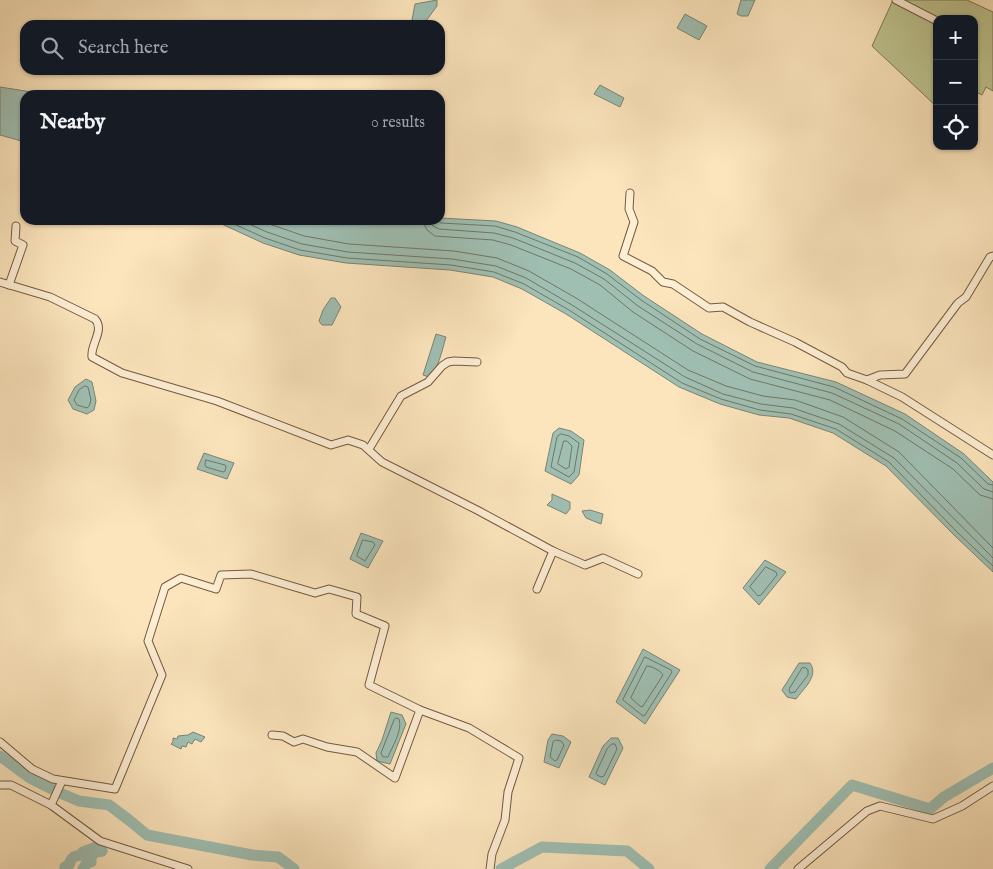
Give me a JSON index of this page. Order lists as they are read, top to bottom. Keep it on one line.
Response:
{"page":{"map_buttons":["+","−"],"search":"Search here","heading":["Nearby","0 results"]}}
